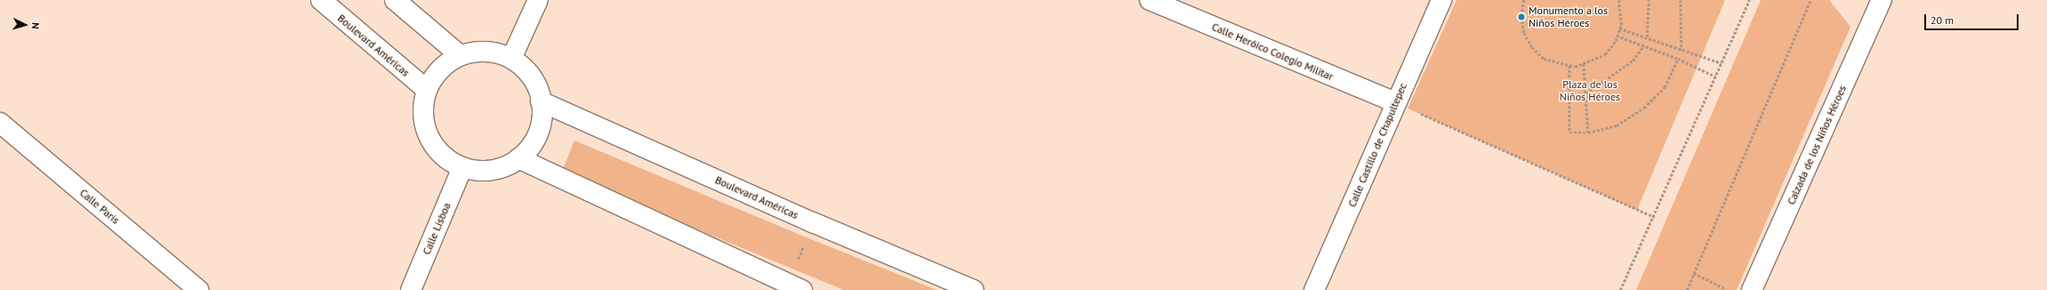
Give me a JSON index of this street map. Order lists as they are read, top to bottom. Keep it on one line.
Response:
{"streets":{"street":["Boulevard Américas","Calle Heróico Colegio Militar","Calle Castillo de Chapultepec","Calzada de los Niños Héroes","Calle París","Calle Lisboa"]},"crossings":[["Boulevard Américas","Calle Lisboa"],["Calle Heróico Colegio Militar","Calle Castillo de Chapultepec"]],"parks":["Plaza de los Niños Héroes"],"places":["Monumento a los Niños Héroes"],"scale_bar":"20 m","north":"right"}
